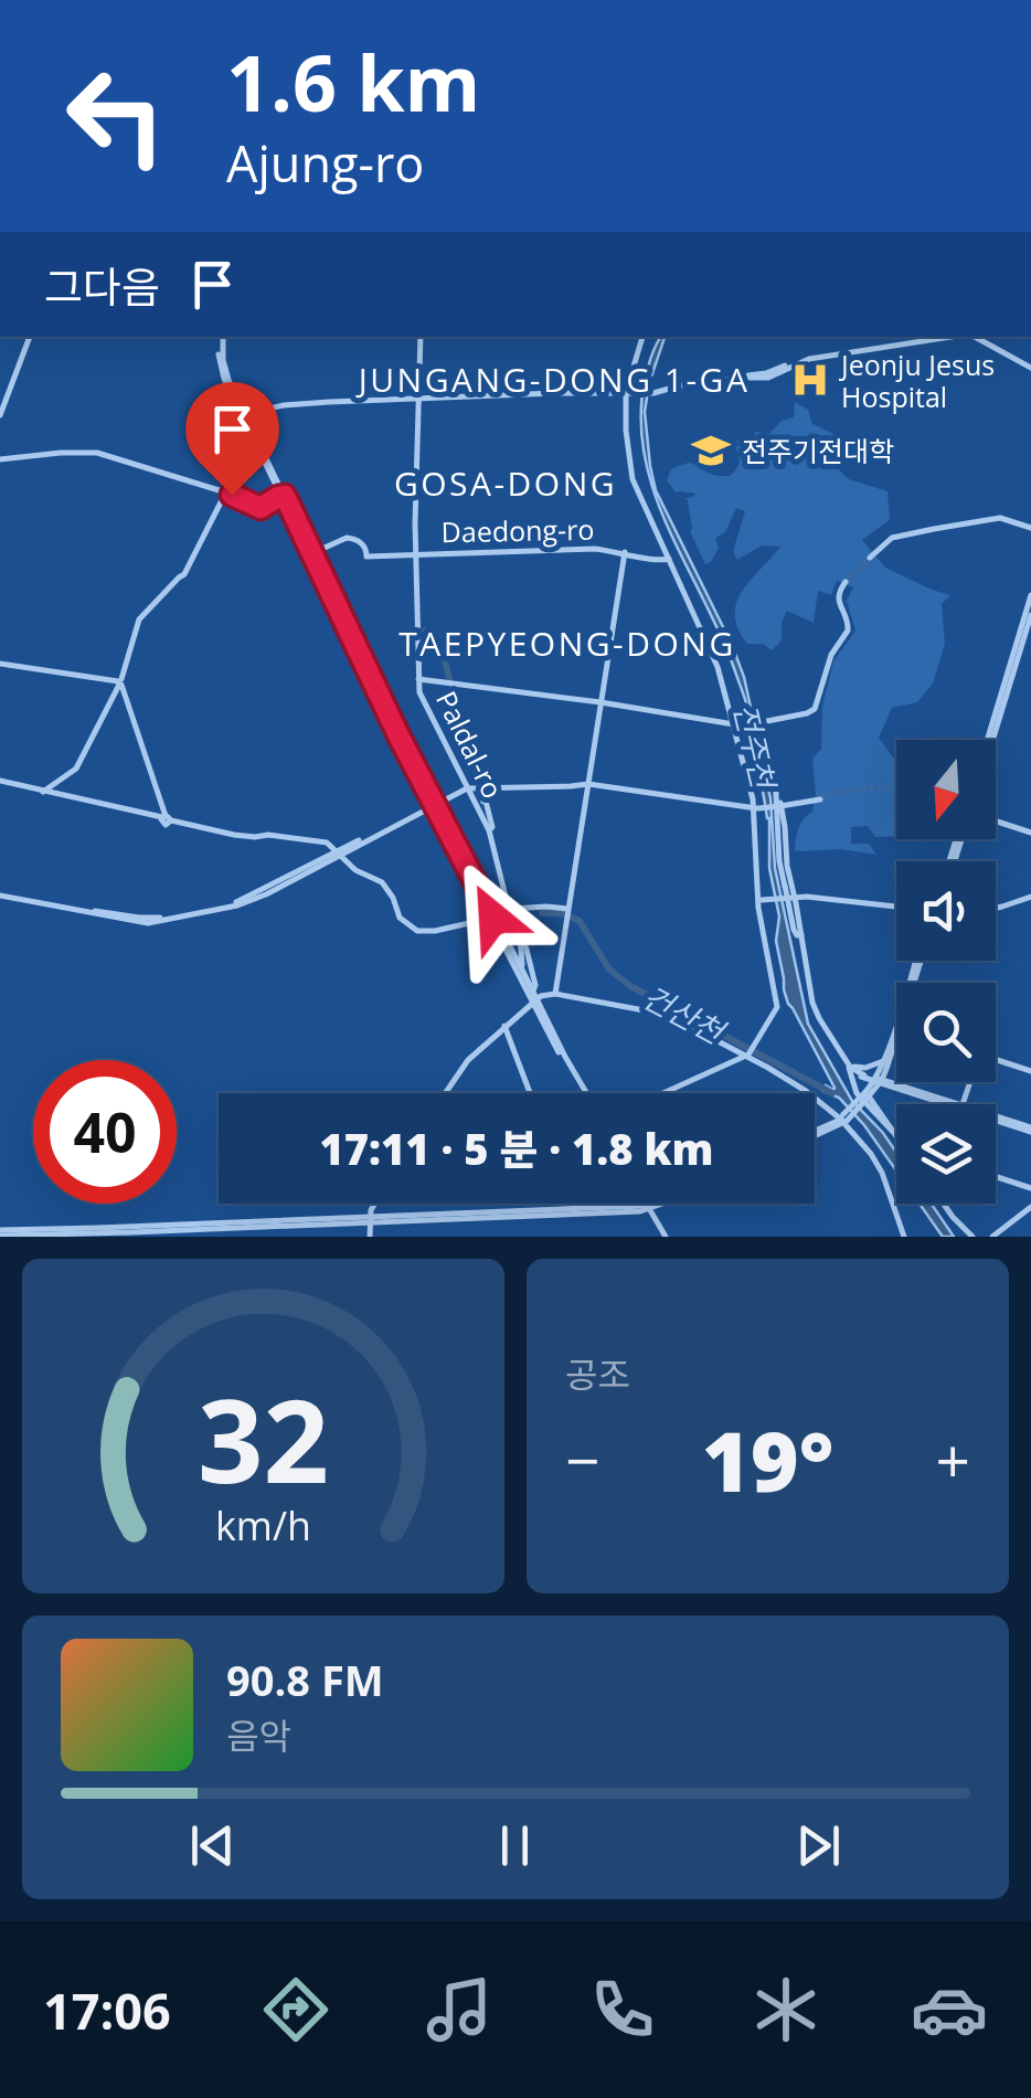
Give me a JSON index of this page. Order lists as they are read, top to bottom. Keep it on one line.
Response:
{"streets":{"street":["Daedong-ro","Paldal-ro"]},"crossings":[["Daedong-ro","Paldal-ro"]],"districts":["JUNGANG-DONG 1-GA","GOSA-DONG","TAEPYEONG-DONG"],"water":["전주천","건산천"],"places":{"hospital":["Jeonju Jesus Hospital"],"school or university":["전주기전대학"]},"north":"bottom","page":{"turn":["1.6 km","Ajung-ro"],"then":"그다음","limit":"40","trip":"17:11 · 5 분 · 1.8 km","tile":"공조","heat":["−","19°","+"],"song":["90.8 FM","음악"],"tabs":"17:06","gauge":["32","km/h"]}}
